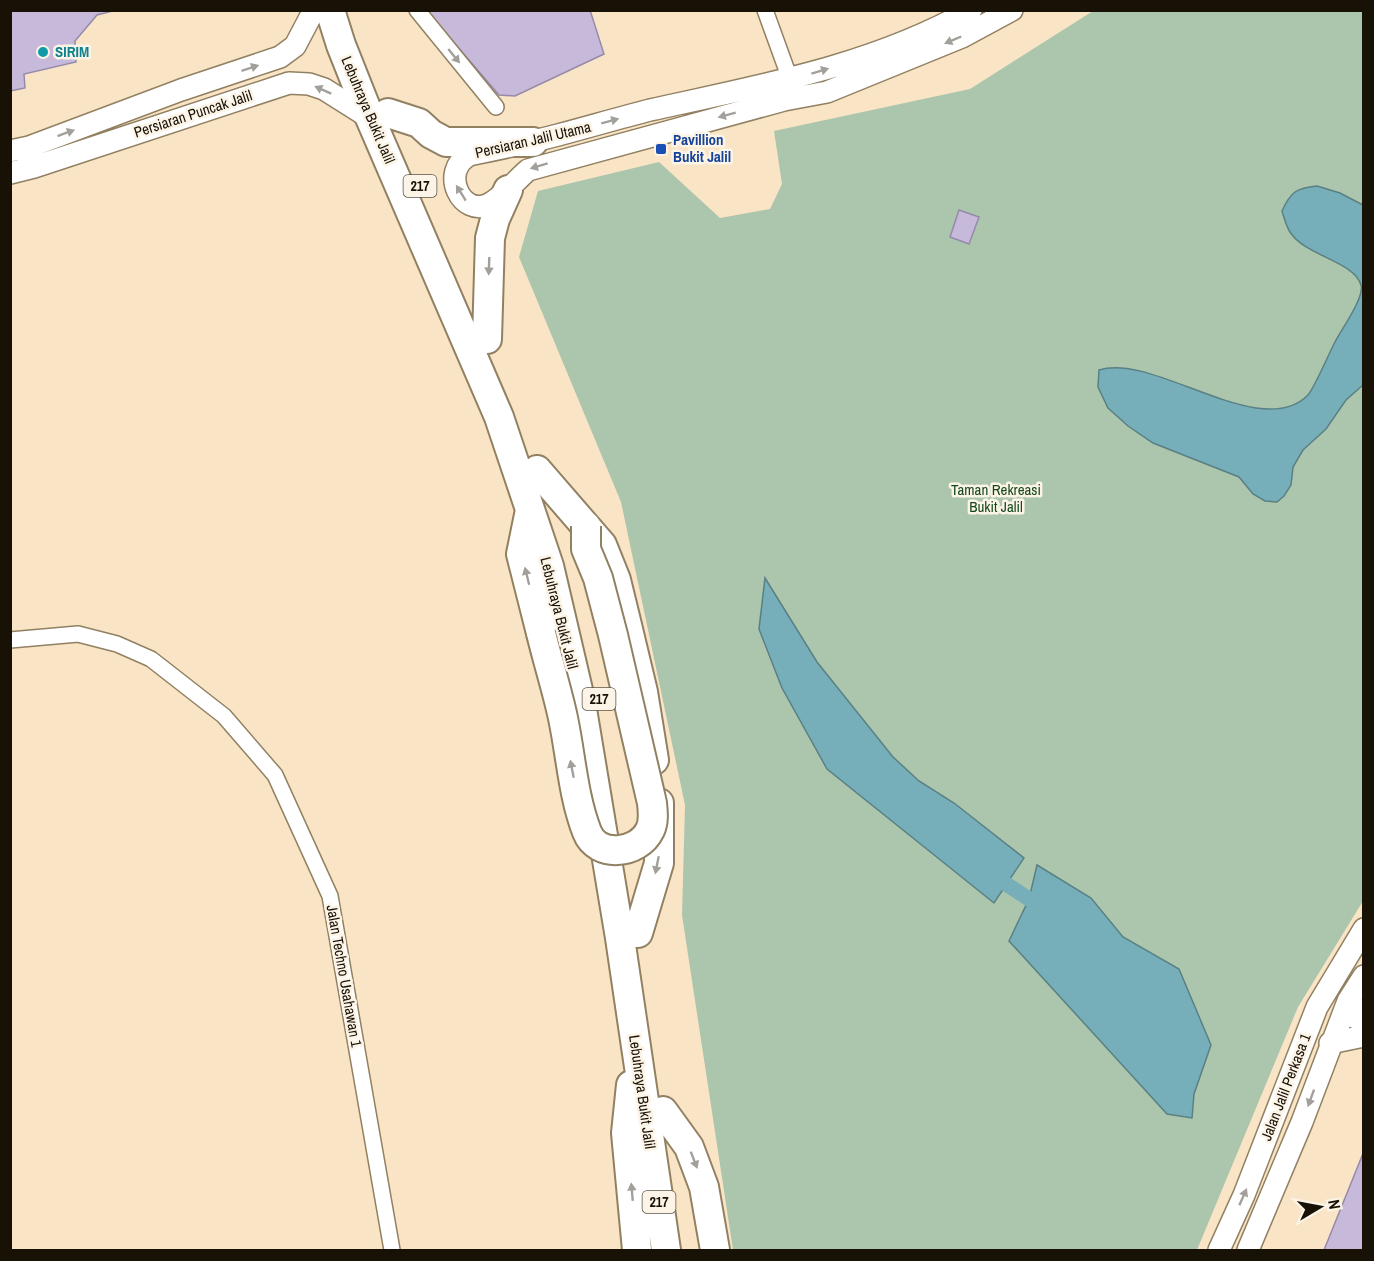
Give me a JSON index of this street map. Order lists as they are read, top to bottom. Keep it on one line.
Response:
{"streets":{"highway":["Lebuhraya Bukit Jalil","217"],"main road":["Persiaran Puncak Jalil","Persiaran Jalil Utama","Jalan Jalil Perkasa 1"],"street":["Jalan Techno Usahawan 1"]},"crossings":[["Lebuhraya Bukit Jalil","Persiaran Puncak Jalil"]],"parks":["Taman Rekreasi Bukit Jalil"],"places":{"other":["SIRIM"],"transit":["Pavillion Bukit Jalil"]},"north":"right"}
